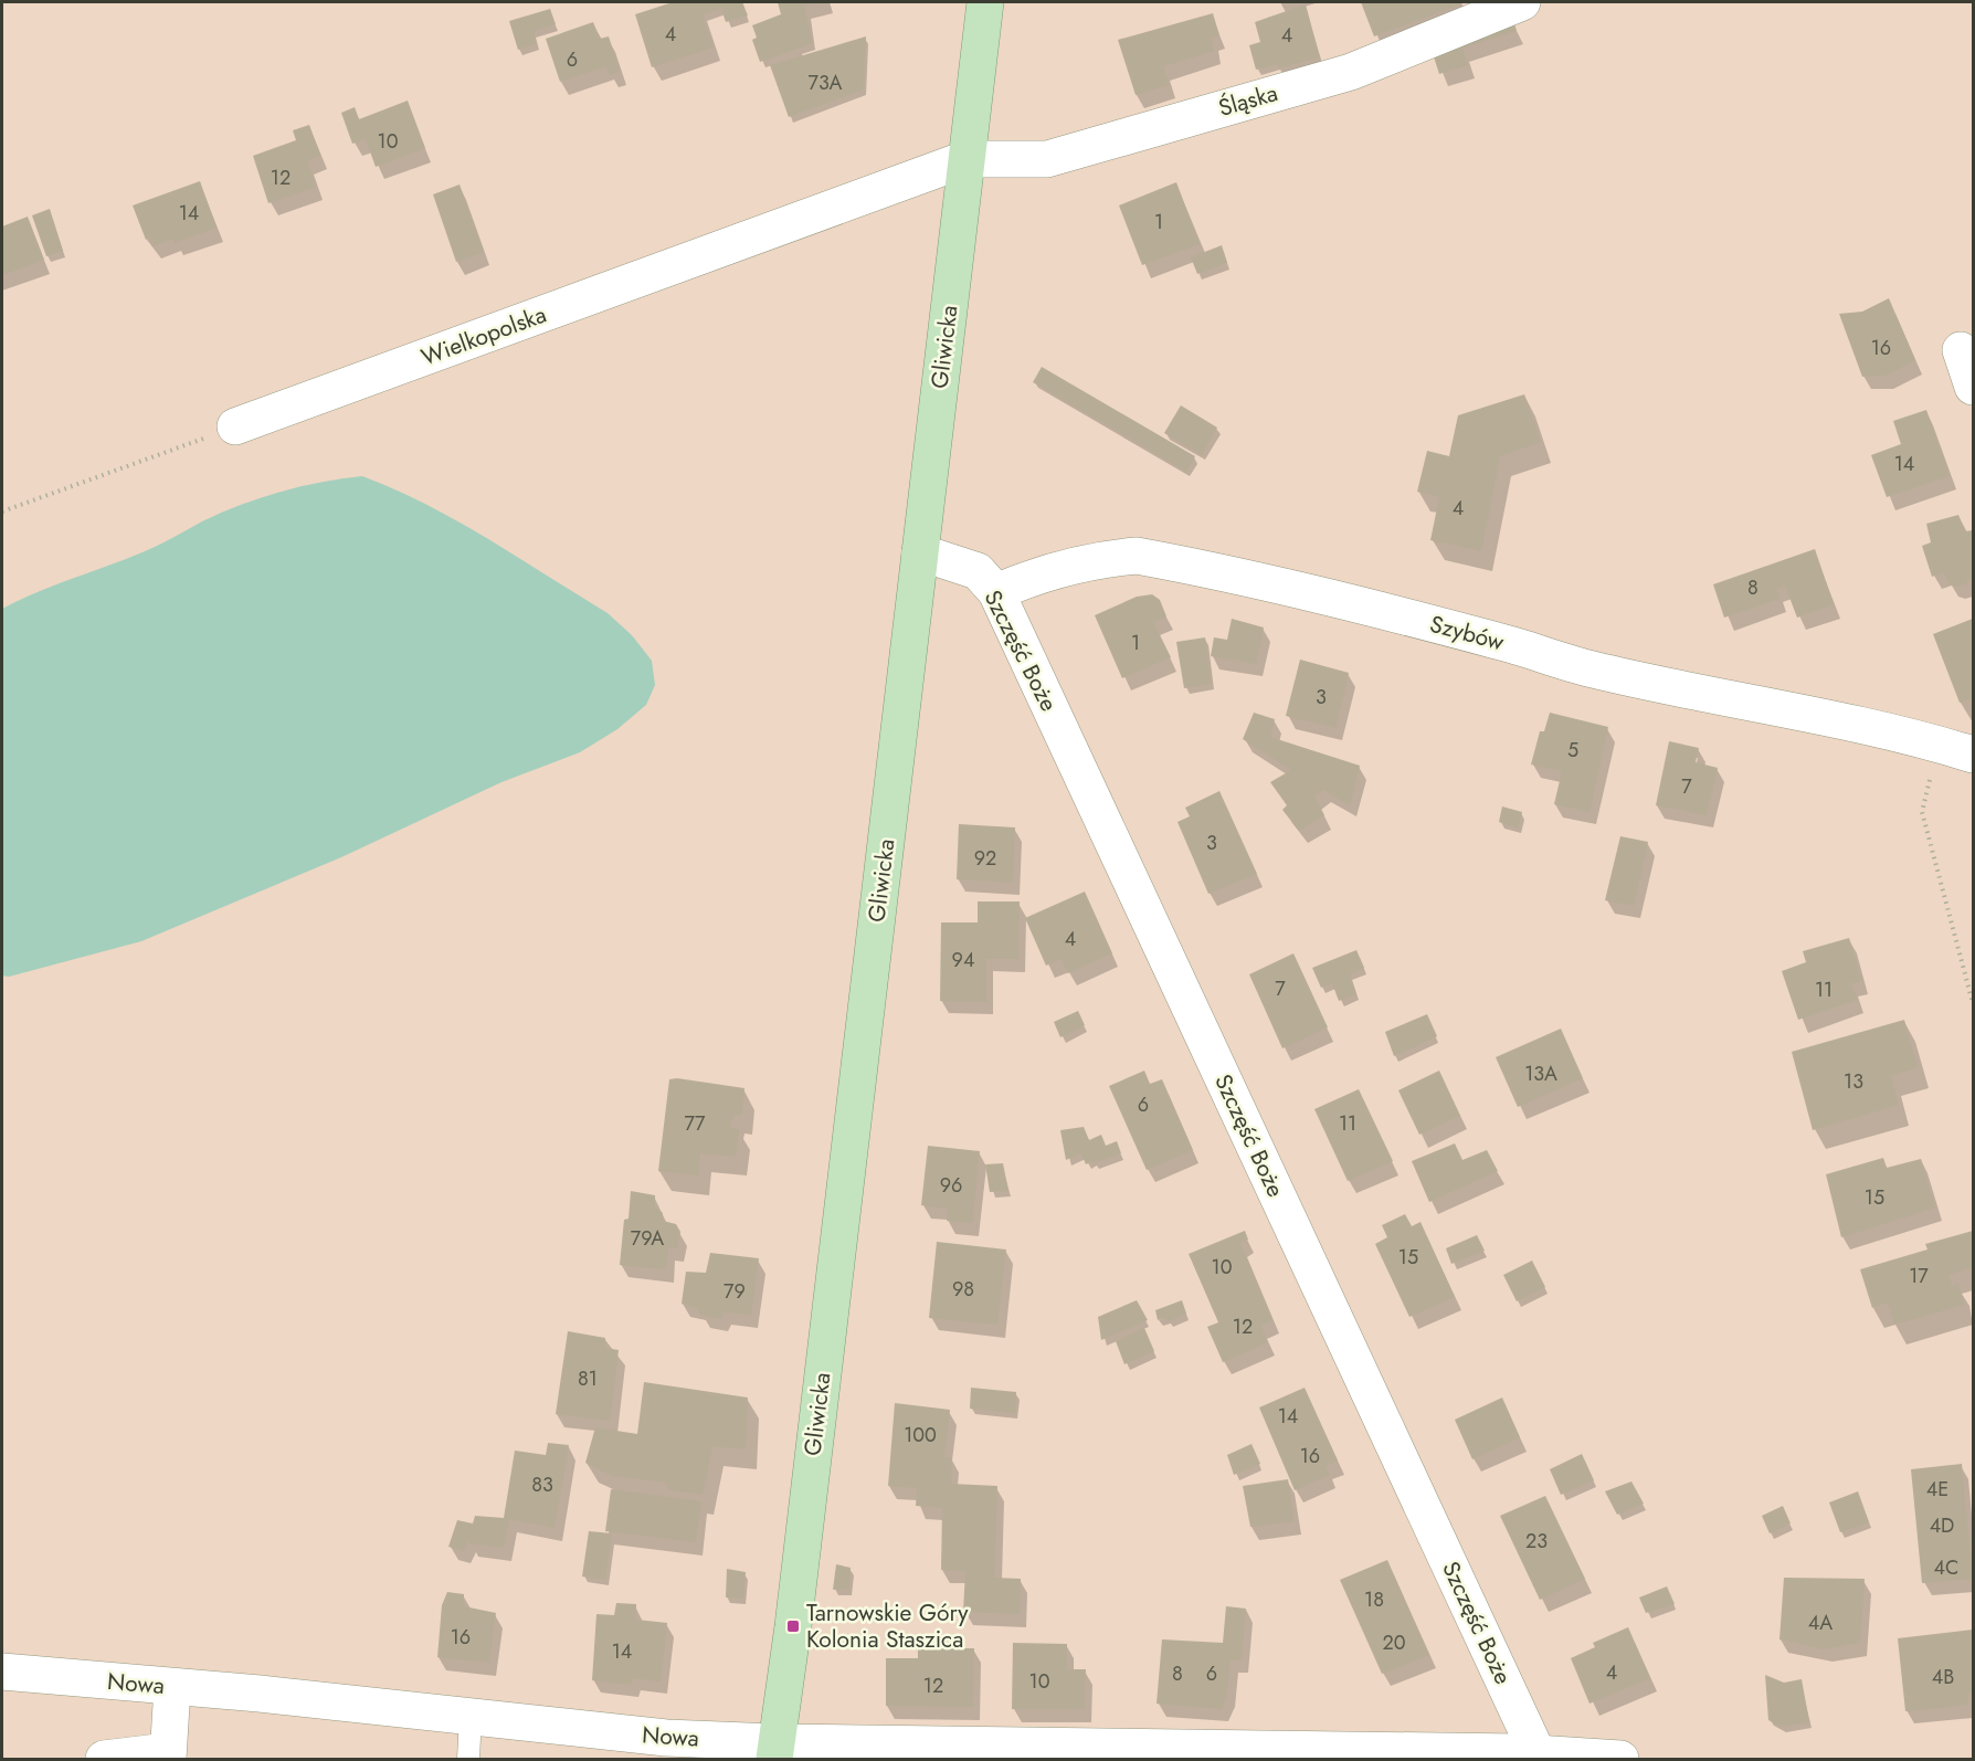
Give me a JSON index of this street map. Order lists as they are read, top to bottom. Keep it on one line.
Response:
{"streets":{"main road":["Gliwicka"],"street":["Śląska","Wielkopolska","Szybów","Szczęść Boże","Nowa"]},"crossings":[["Śląska","Wielkopolska"],["Śląska","Gliwicka"],["Wielkopolska","Gliwicka"],["Gliwicka","Szczęść Boże"],["Gliwicka","Nowa"],["Szybów","Szczęść Boże"],["Szczęść Boże","Nowa"]],"places":{"transit":["Tarnowskie Góry Kolonia Staszica"]},"house_numbers":["4","4","6","73A","10","12","14","1","16","14","4","8","1","3","5","7","3","92","4","94","7","11","13A","13","6","77","11","96","15","79A","15","10","17","98","79","12","81","14","100","16","83","4E","4D","23","4C","18","4A","16","20","14","4","8","6","4B","10","12"]}
